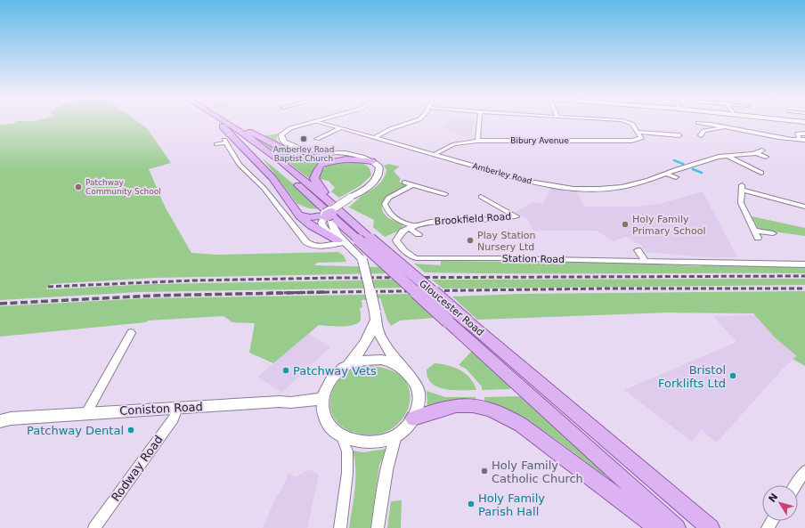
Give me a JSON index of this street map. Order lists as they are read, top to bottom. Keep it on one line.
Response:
{"streets":{"main road":["Gloucester Road"],"street":["Bibury Avenue","Amberley Road","Brookfield Road","Station Road","Coniston Road","Rodway Road"]},"crossings":[["Bibury Avenue","Amberley Road"],["Brookfield Road","Station Road"],["Coniston Road","Rodway Road"]],"places":["Amberley Road Baptist Church","Patchway Community School","Holy Family Primary School","Play Station Nursery Ltd","Patchway Vets","Bristol Forklifts Ltd","Patchway Dental","Holy Family Catholic Church","Holy Family Parish Hall"],"north":"top left"}
